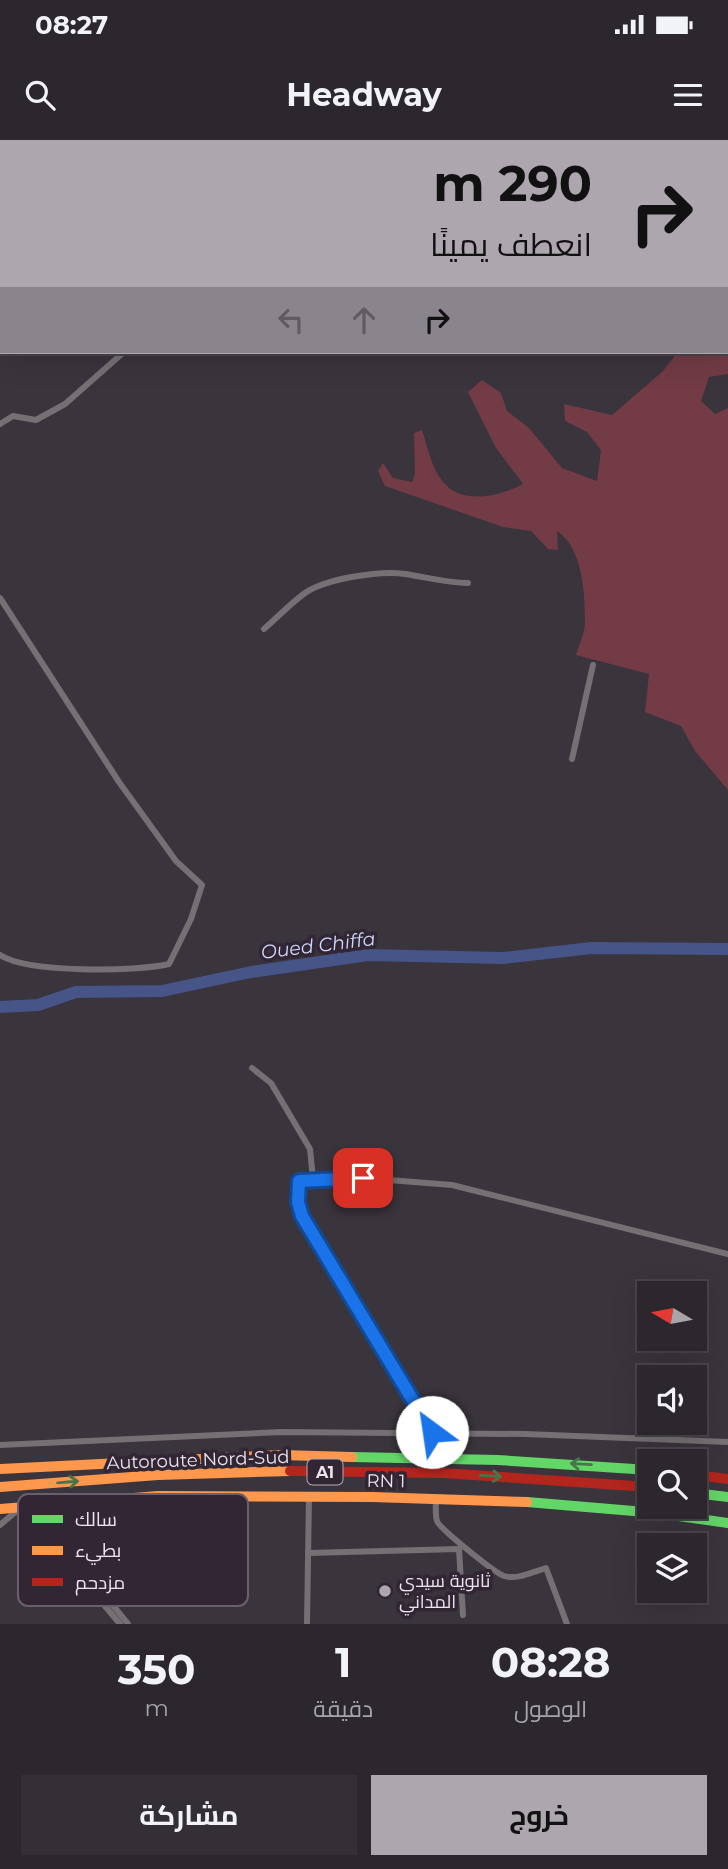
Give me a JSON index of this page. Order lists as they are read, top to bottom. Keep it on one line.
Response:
{"streets":{"main road":["Autoroute Nord-Sud","A1","RN 1"]},"water":["Oued Chiffa"],"places":["ثانوية سيدي المداني"],"legend":["سالك","بطيء","مزدحم"],"north":"left","page":{"status":"08:27","header":"Headway","turn":["290 m","انعطف يمينًا"],"eta":["08:28","الوصول","1","دقيقة","350","m"],"buttons":["خروج","مشاركة"]}}
